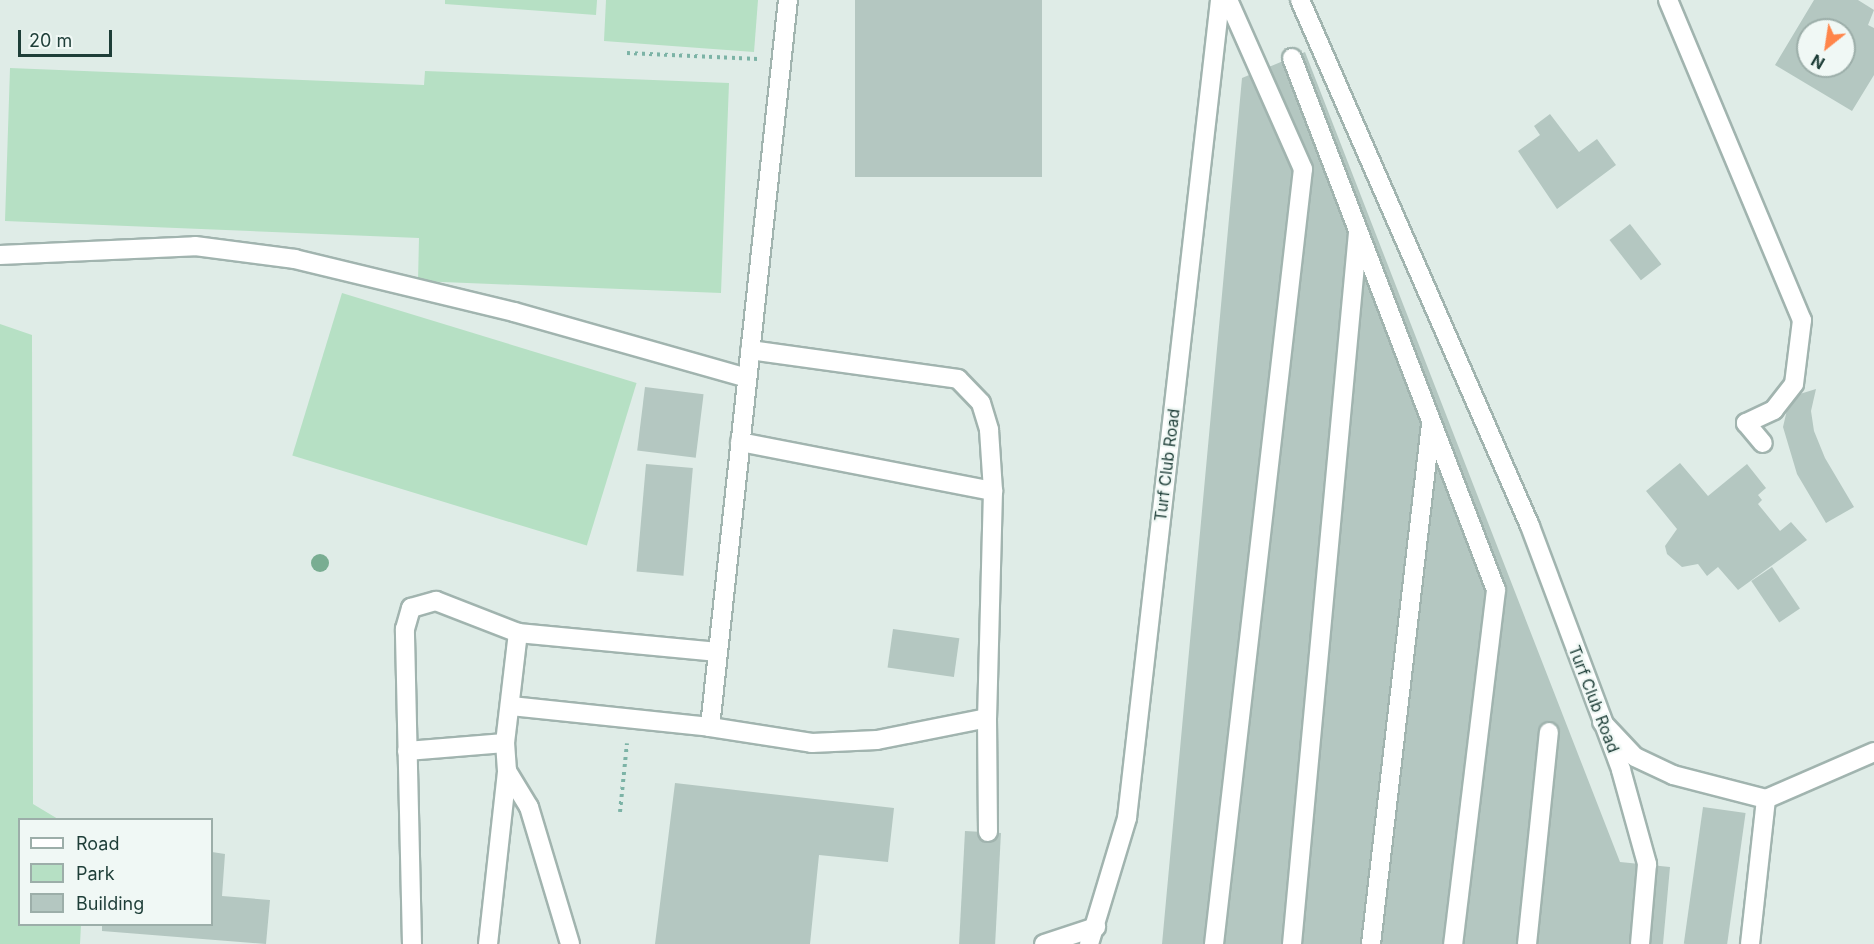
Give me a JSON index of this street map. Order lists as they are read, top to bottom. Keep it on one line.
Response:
{"streets":{"street":["Turf Club Road"]},"legend":["Road","Park","Building"],"scale_bar":"20 m","north":"bottom left"}
